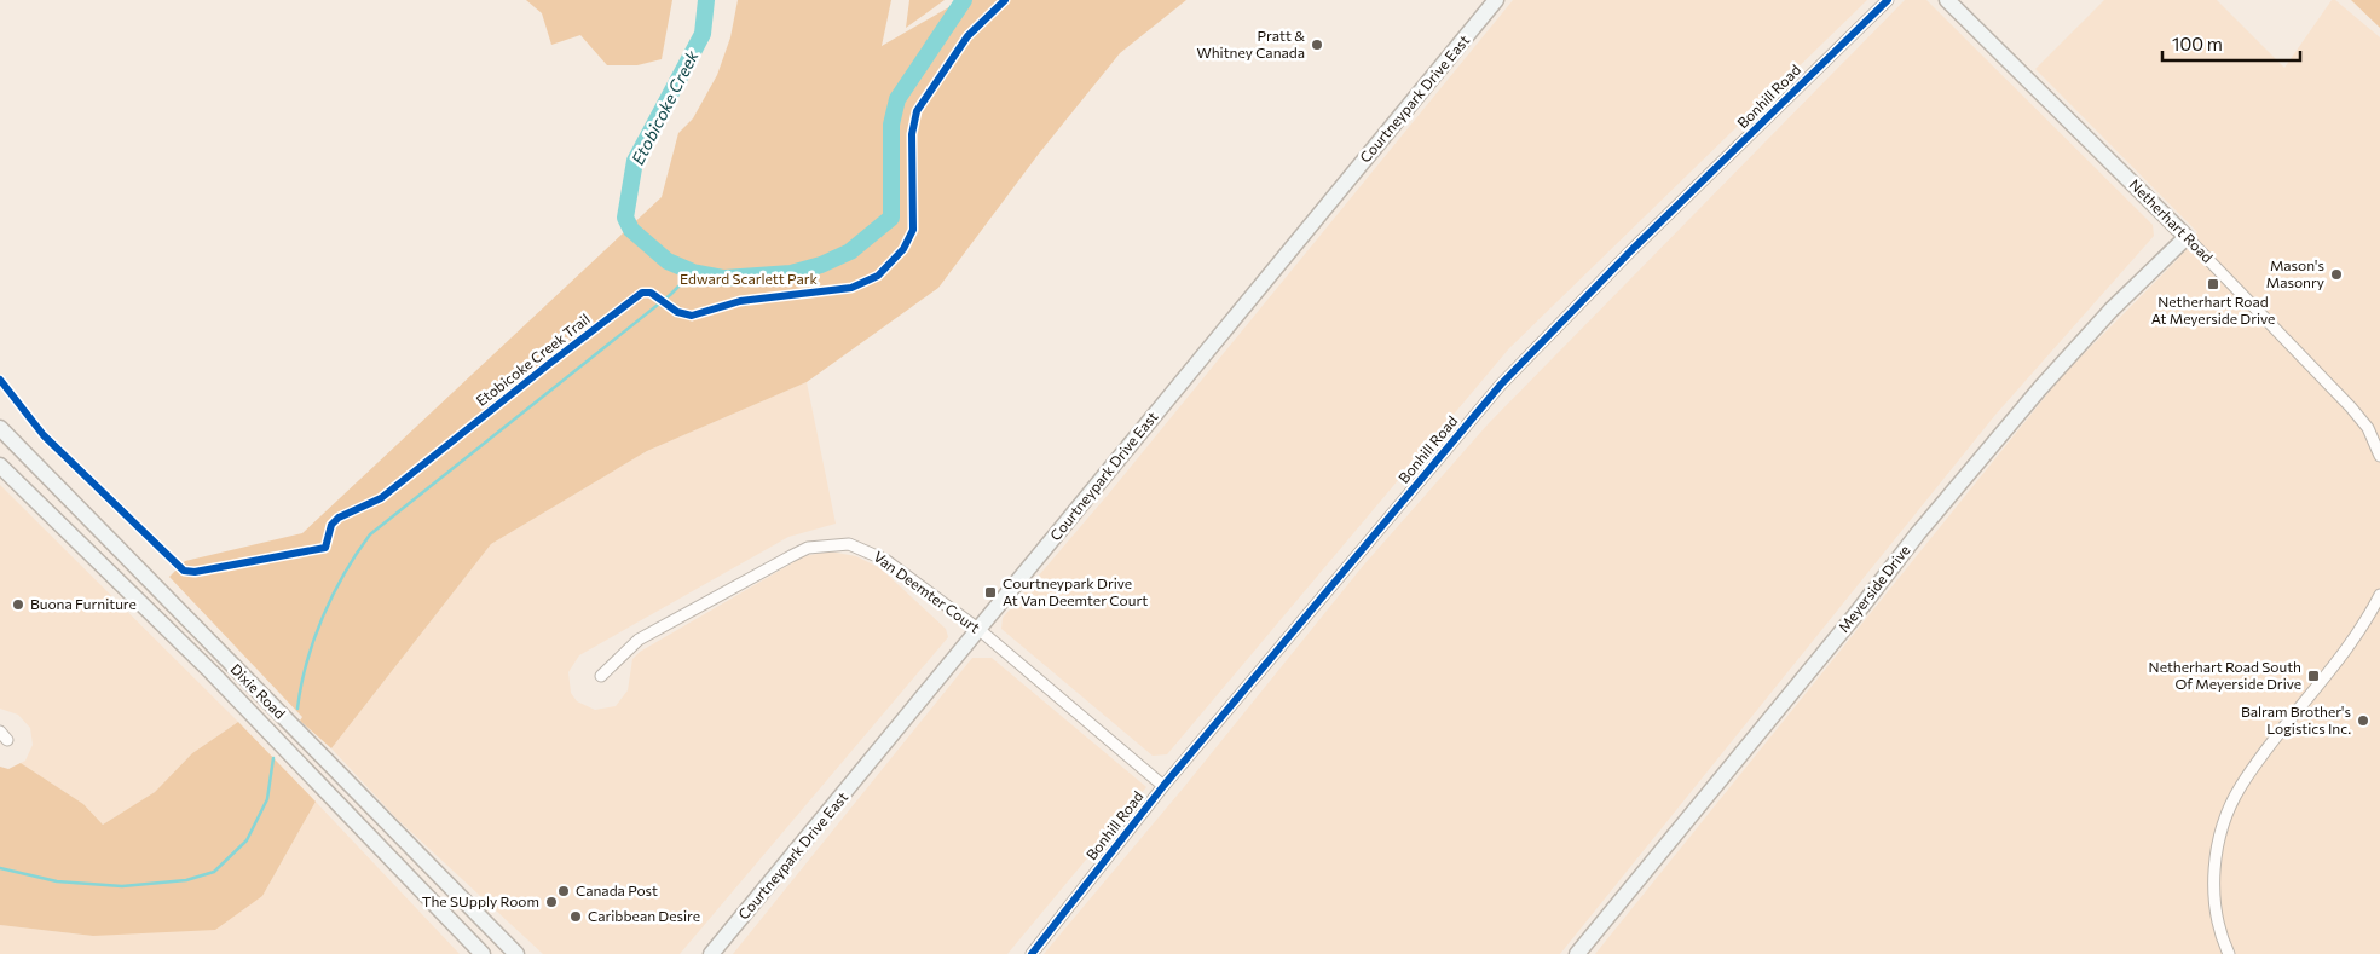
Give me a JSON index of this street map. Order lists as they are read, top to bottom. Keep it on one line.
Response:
{"streets":{"street":["Bonhill Road","Courtneypark Drive East","Netherhart Road","Meyerside Drive","Van Deemter Court","Dixie Road"],"cycle path":["Etobicoke Creek Trail"]},"crossings":[["Bonhill Road","Van Deemter Court"],["Courtneypark Drive East","Van Deemter Court"],["Netherhart Road","Meyerside Drive"]],"water":["Etobicoke Creek"],"parks":["Edward Scarlett Park"],"places":{"other":["Pratt & Whitney Canada","Mason's Masonry","Buona Furniture","Balram Brother's Logistics Inc.","Canada Post","The SUpply Room","Caribbean Desire"],"transit":["Netherhart Road At Meyerside Drive","Courtneypark Drive At Van Deemter Court","Netherhart Road South Of Meyerside Drive"]},"scale_bar":"100 m"}
